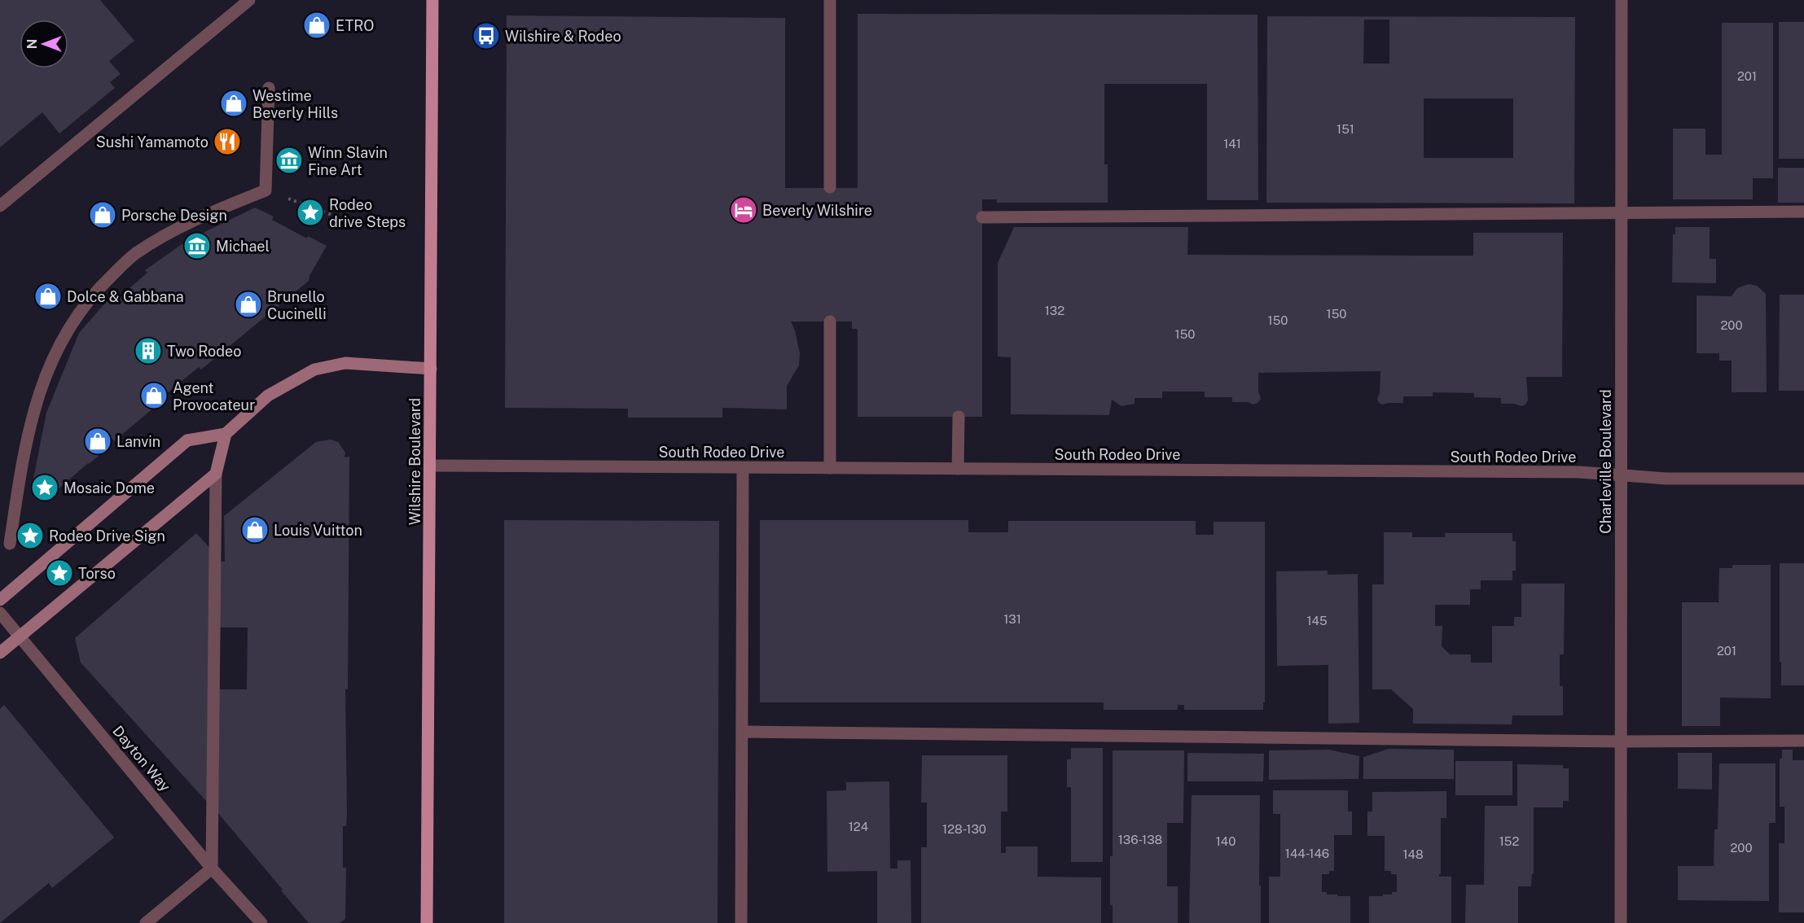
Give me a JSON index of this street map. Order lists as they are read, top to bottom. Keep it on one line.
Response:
{"streets":{"main road":["Wilshire Boulevard"],"street":["South Rodeo Drive","Charleville Boulevard","Dayton Way"]},"crossings":[["South Rodeo Drive","Wilshire Boulevard"],["South Rodeo Drive","Charleville Boulevard"]],"places":{"shop":["ETRO","Westime Beverly Hills","Porsche Design","Dolce & Gabbana","Brunello Cucinelli","Agent Provocateur","Lanvin","Louis Vuitton"],"bus stop":["Wilshire & Rodeo"],"restaurant":["Sushi Yamamoto"],"museum":["Winn Slavin Fine Art","Michael"],"hotel":["Beverly Wilshire"],"place":["Rodeo drive Steps","Mosaic Dome","Rodeo Drive Sign","Torso"],"building":["Two Rodeo"]},"house_numbers":["201","151","141","132","150","150","200","150","131","145","201","124","128-130","136-138","140","152","200","144-146","148"],"north":"left"}
